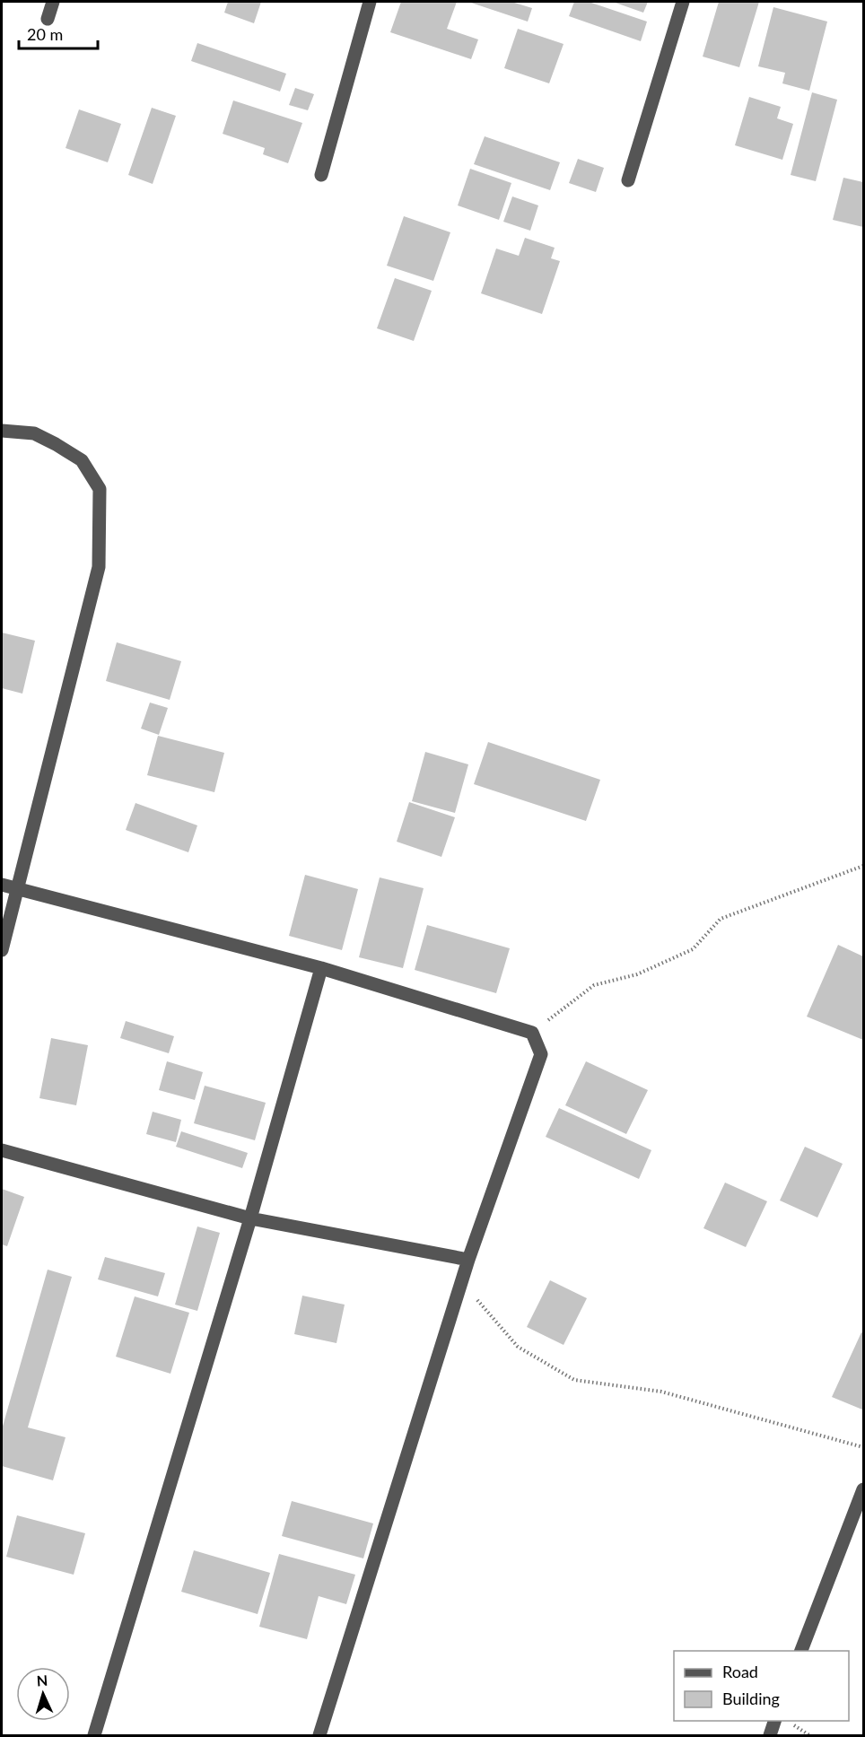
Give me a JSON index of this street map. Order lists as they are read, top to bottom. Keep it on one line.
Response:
{"legend":["Road","Building"],"scale_bar":"20 m","north":"top"}
